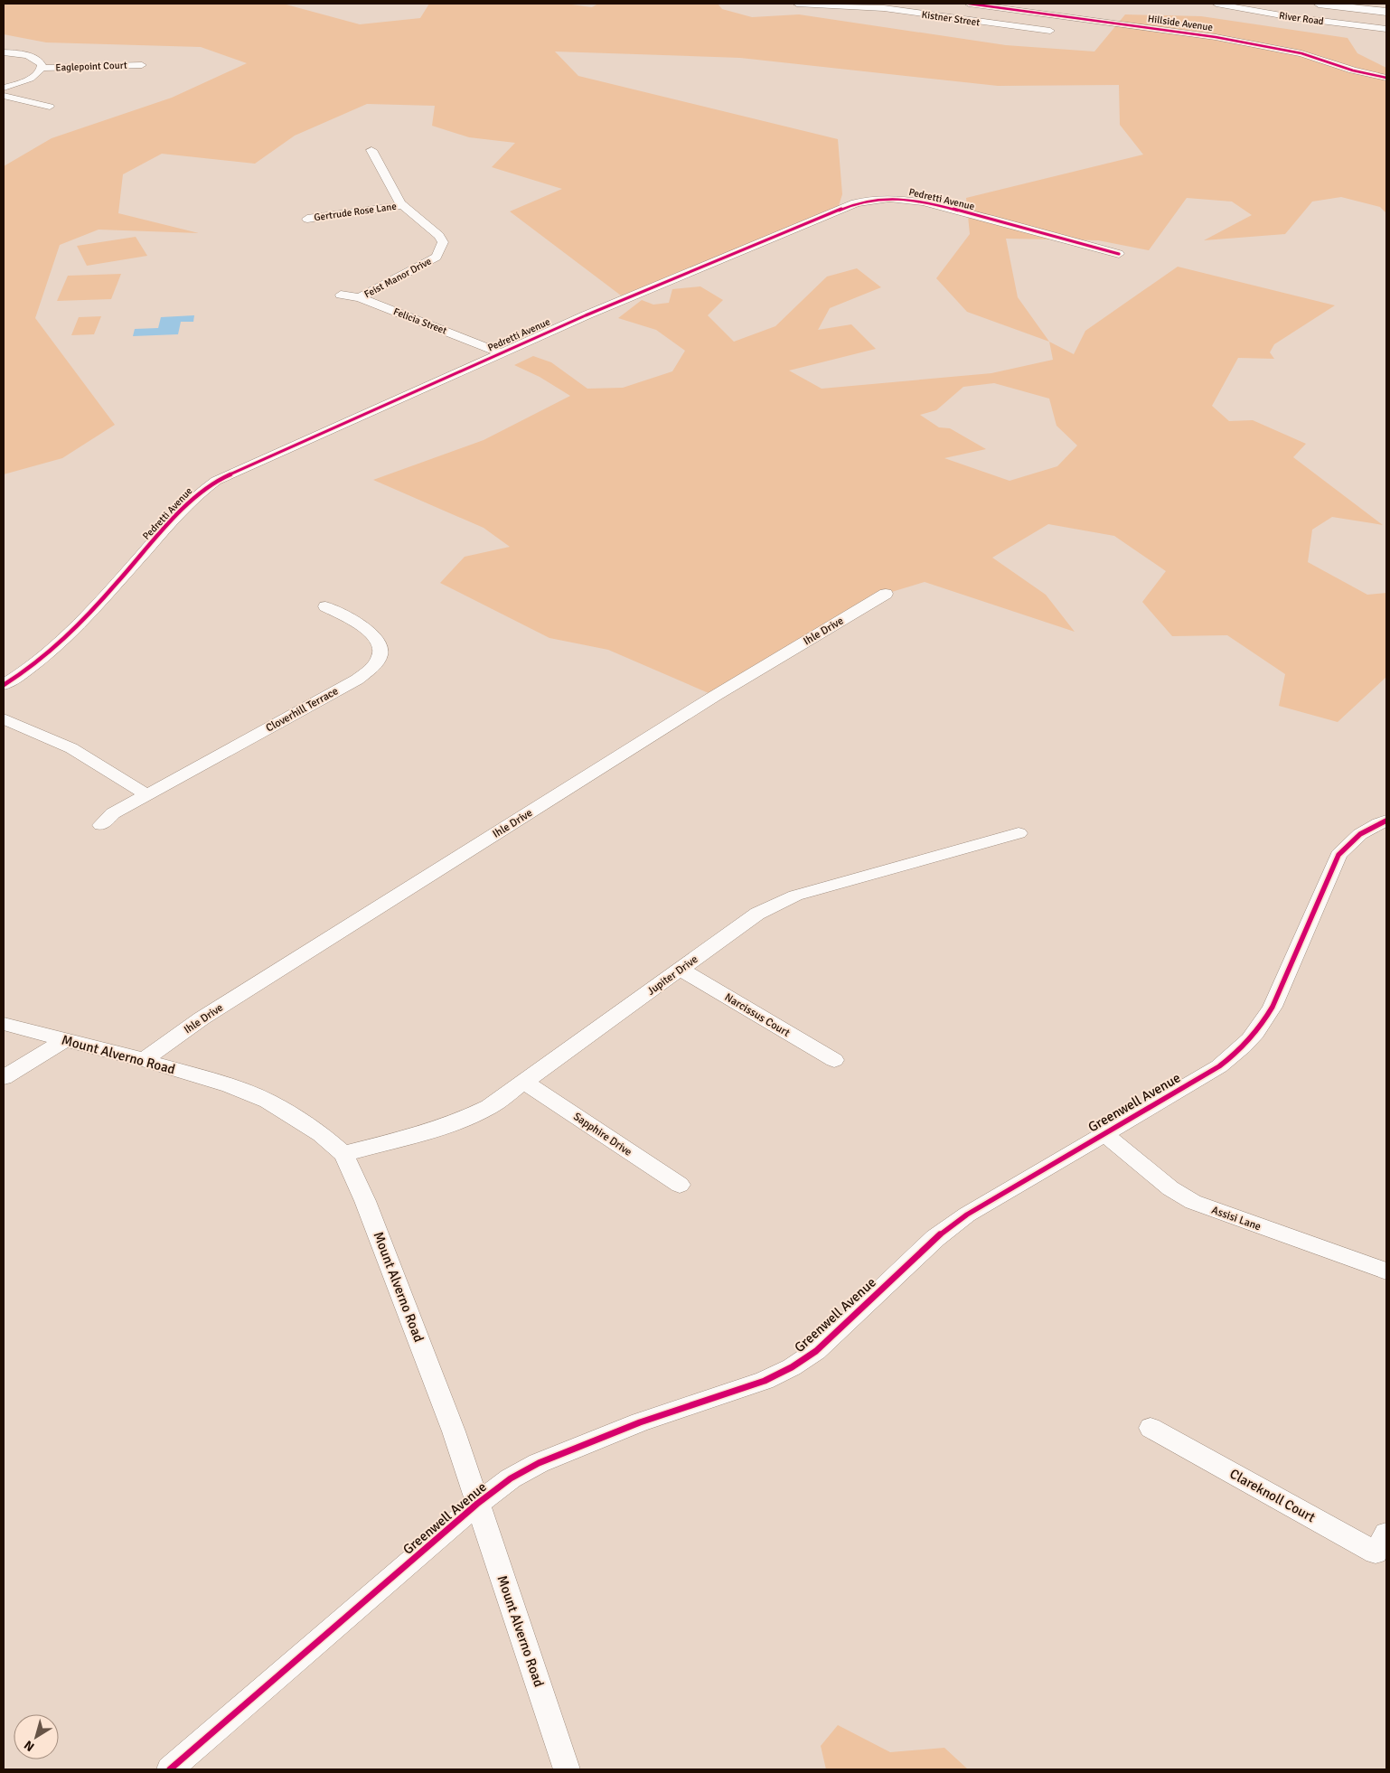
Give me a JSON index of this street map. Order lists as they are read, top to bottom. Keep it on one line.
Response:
{"streets":{"main road":["River Road"],"street":["Kistner Street","Hillside Avenue","Eaglepoint Court","Pedretti Avenue","Gertrude Rose Lane","Feist Manor Drive","Felicia Street","Ihle Drive","Cloverhill Terrace","Jupiter Drive","Narcissus Court","Mount Alverno Road","Greenwell Avenue","Sapphire Drive","Assisi Lane","Clareknoll Court"]},"crossings":[["Pedretti Avenue","Felicia Street"],["Gertrude Rose Lane","Feist Manor Drive"],["Feist Manor Drive","Felicia Street"],["Ihle Drive","Mount Alverno Road"],["Jupiter Drive","Narcissus Court"],["Jupiter Drive","Mount Alverno Road"],["Jupiter Drive","Sapphire Drive"],["Mount Alverno Road","Greenwell Avenue"],["Greenwell Avenue","Assisi Lane"]],"north":"bottom left"}
